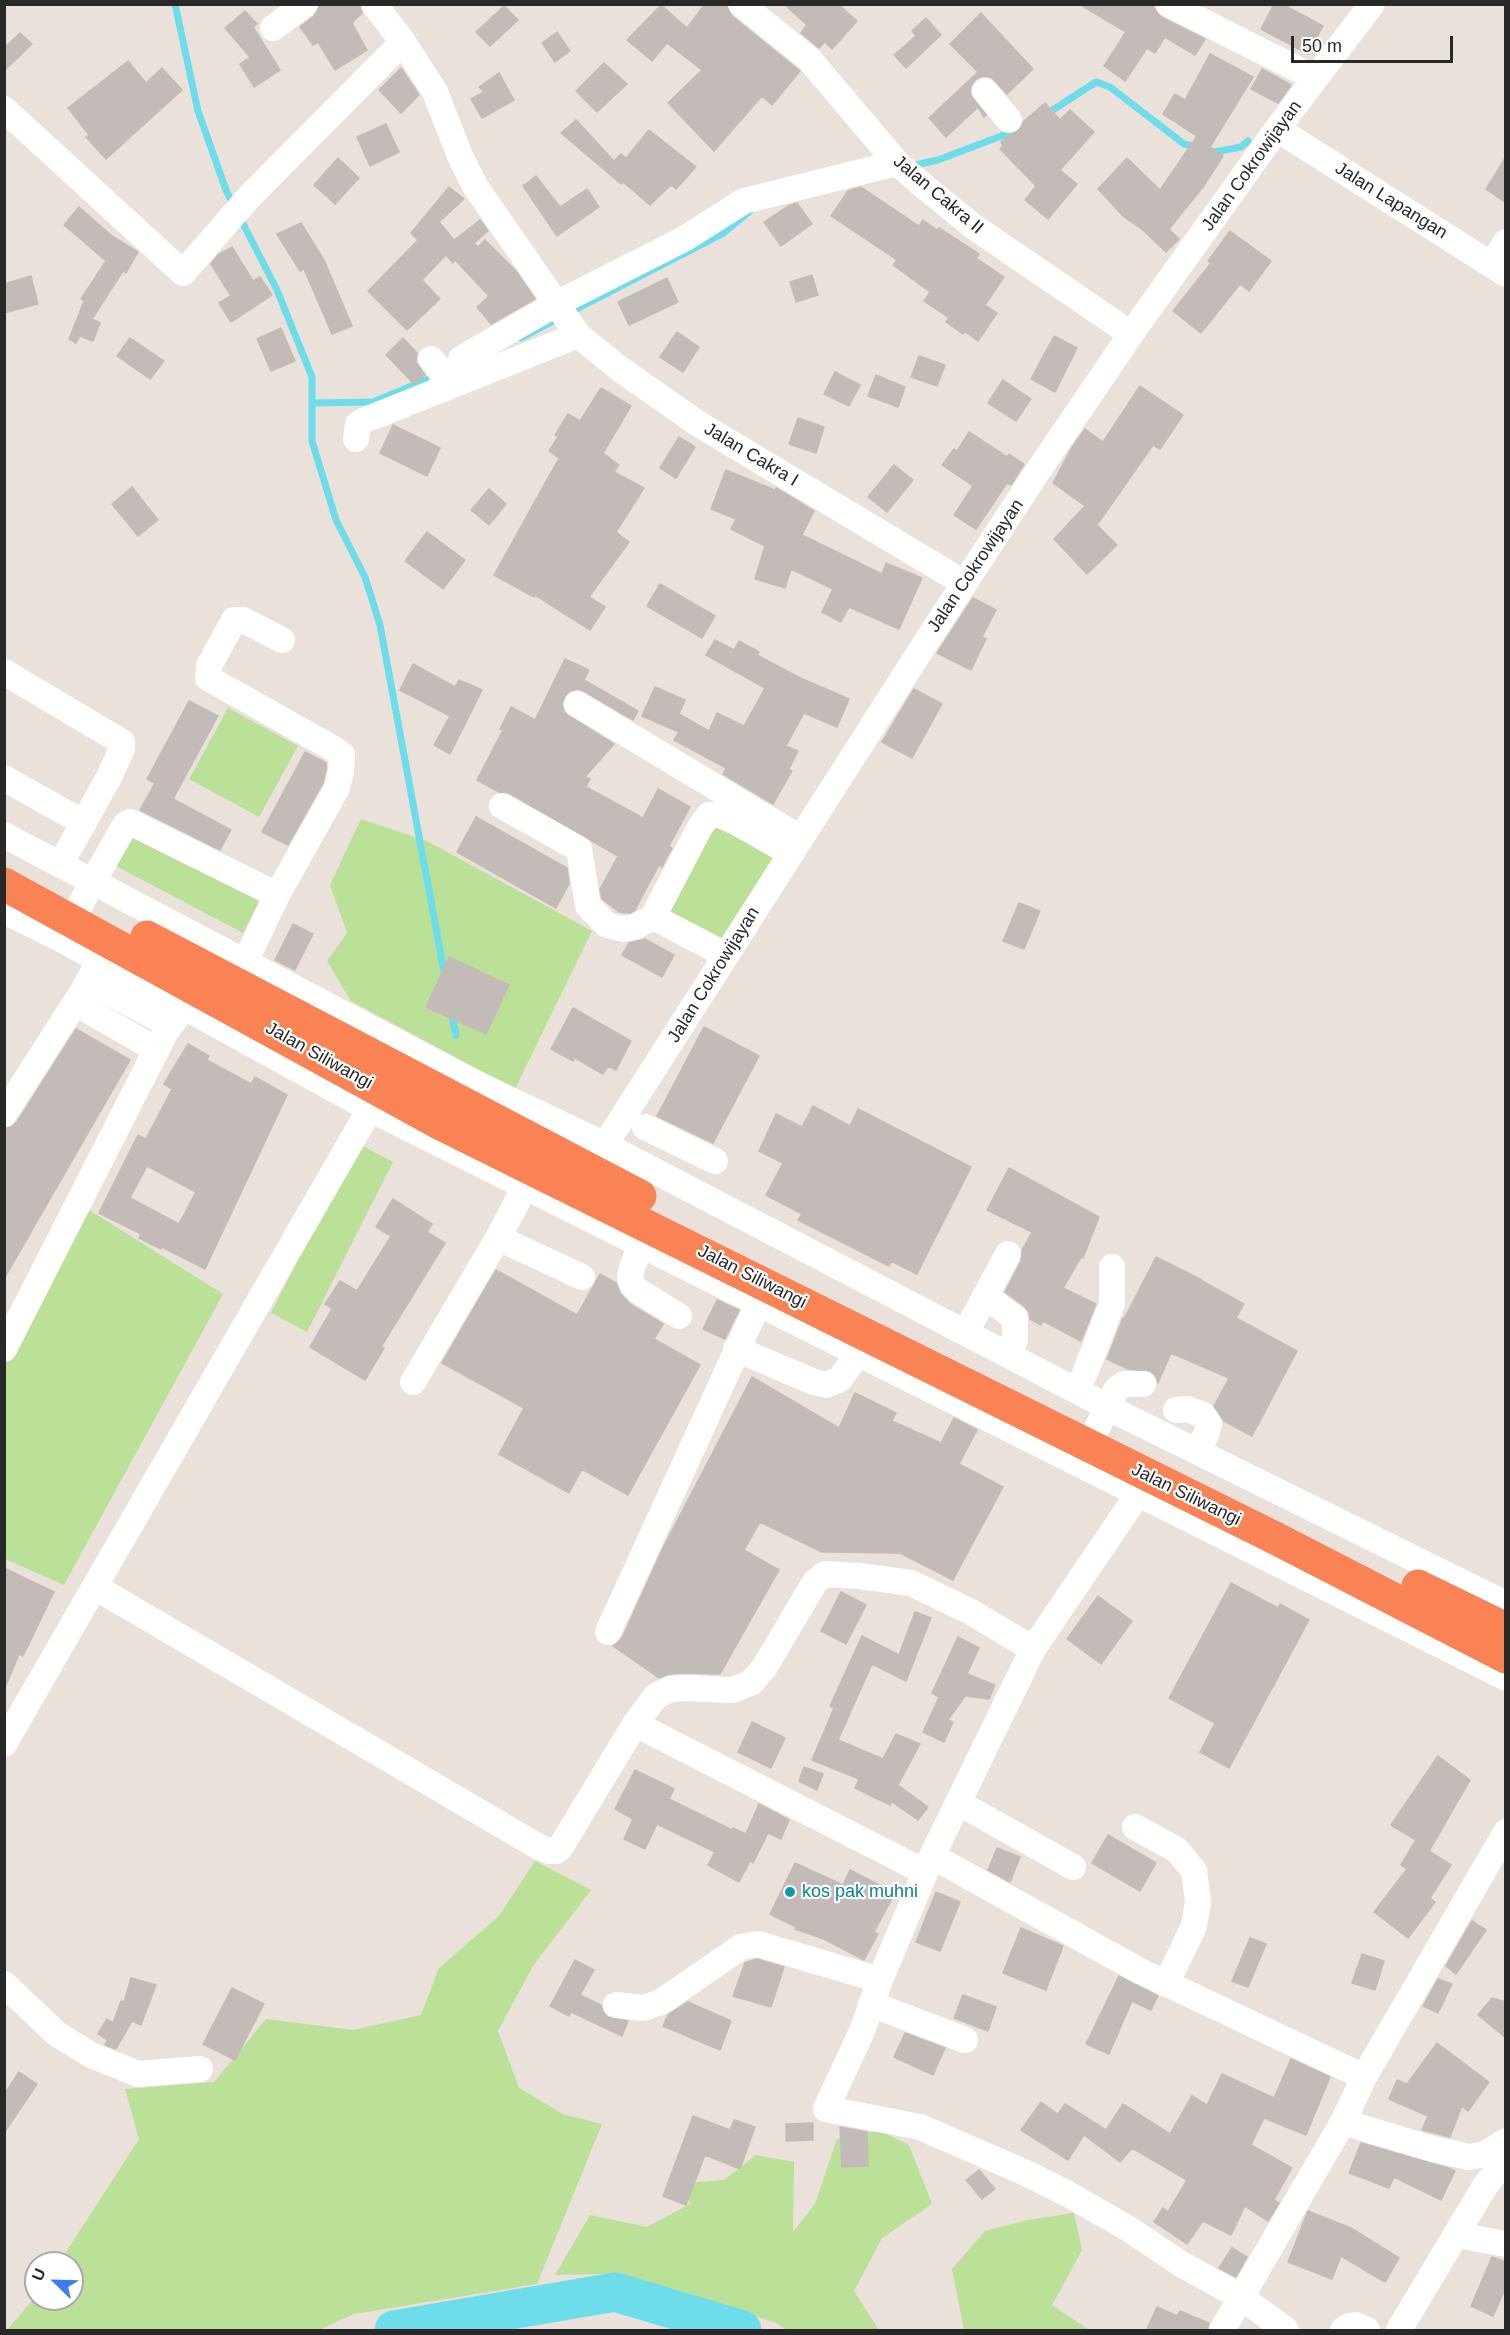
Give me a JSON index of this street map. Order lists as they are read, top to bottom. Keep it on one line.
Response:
{"streets":{"highway":["Jalan Siliwangi"],"street":["Jalan Cokrowijayan","Jalan Cakra II","Jalan Lapangan","Jalan Cakra I"]},"crossings":[["Jalan Cokrowijayan","Jalan Cakra II"],["Jalan Cokrowijayan","Jalan Lapangan"],["Jalan Cokrowijayan","Jalan Cakra I"]],"places":["kos pak muhni"],"scale_bar":"50 m","north":"top left"}
